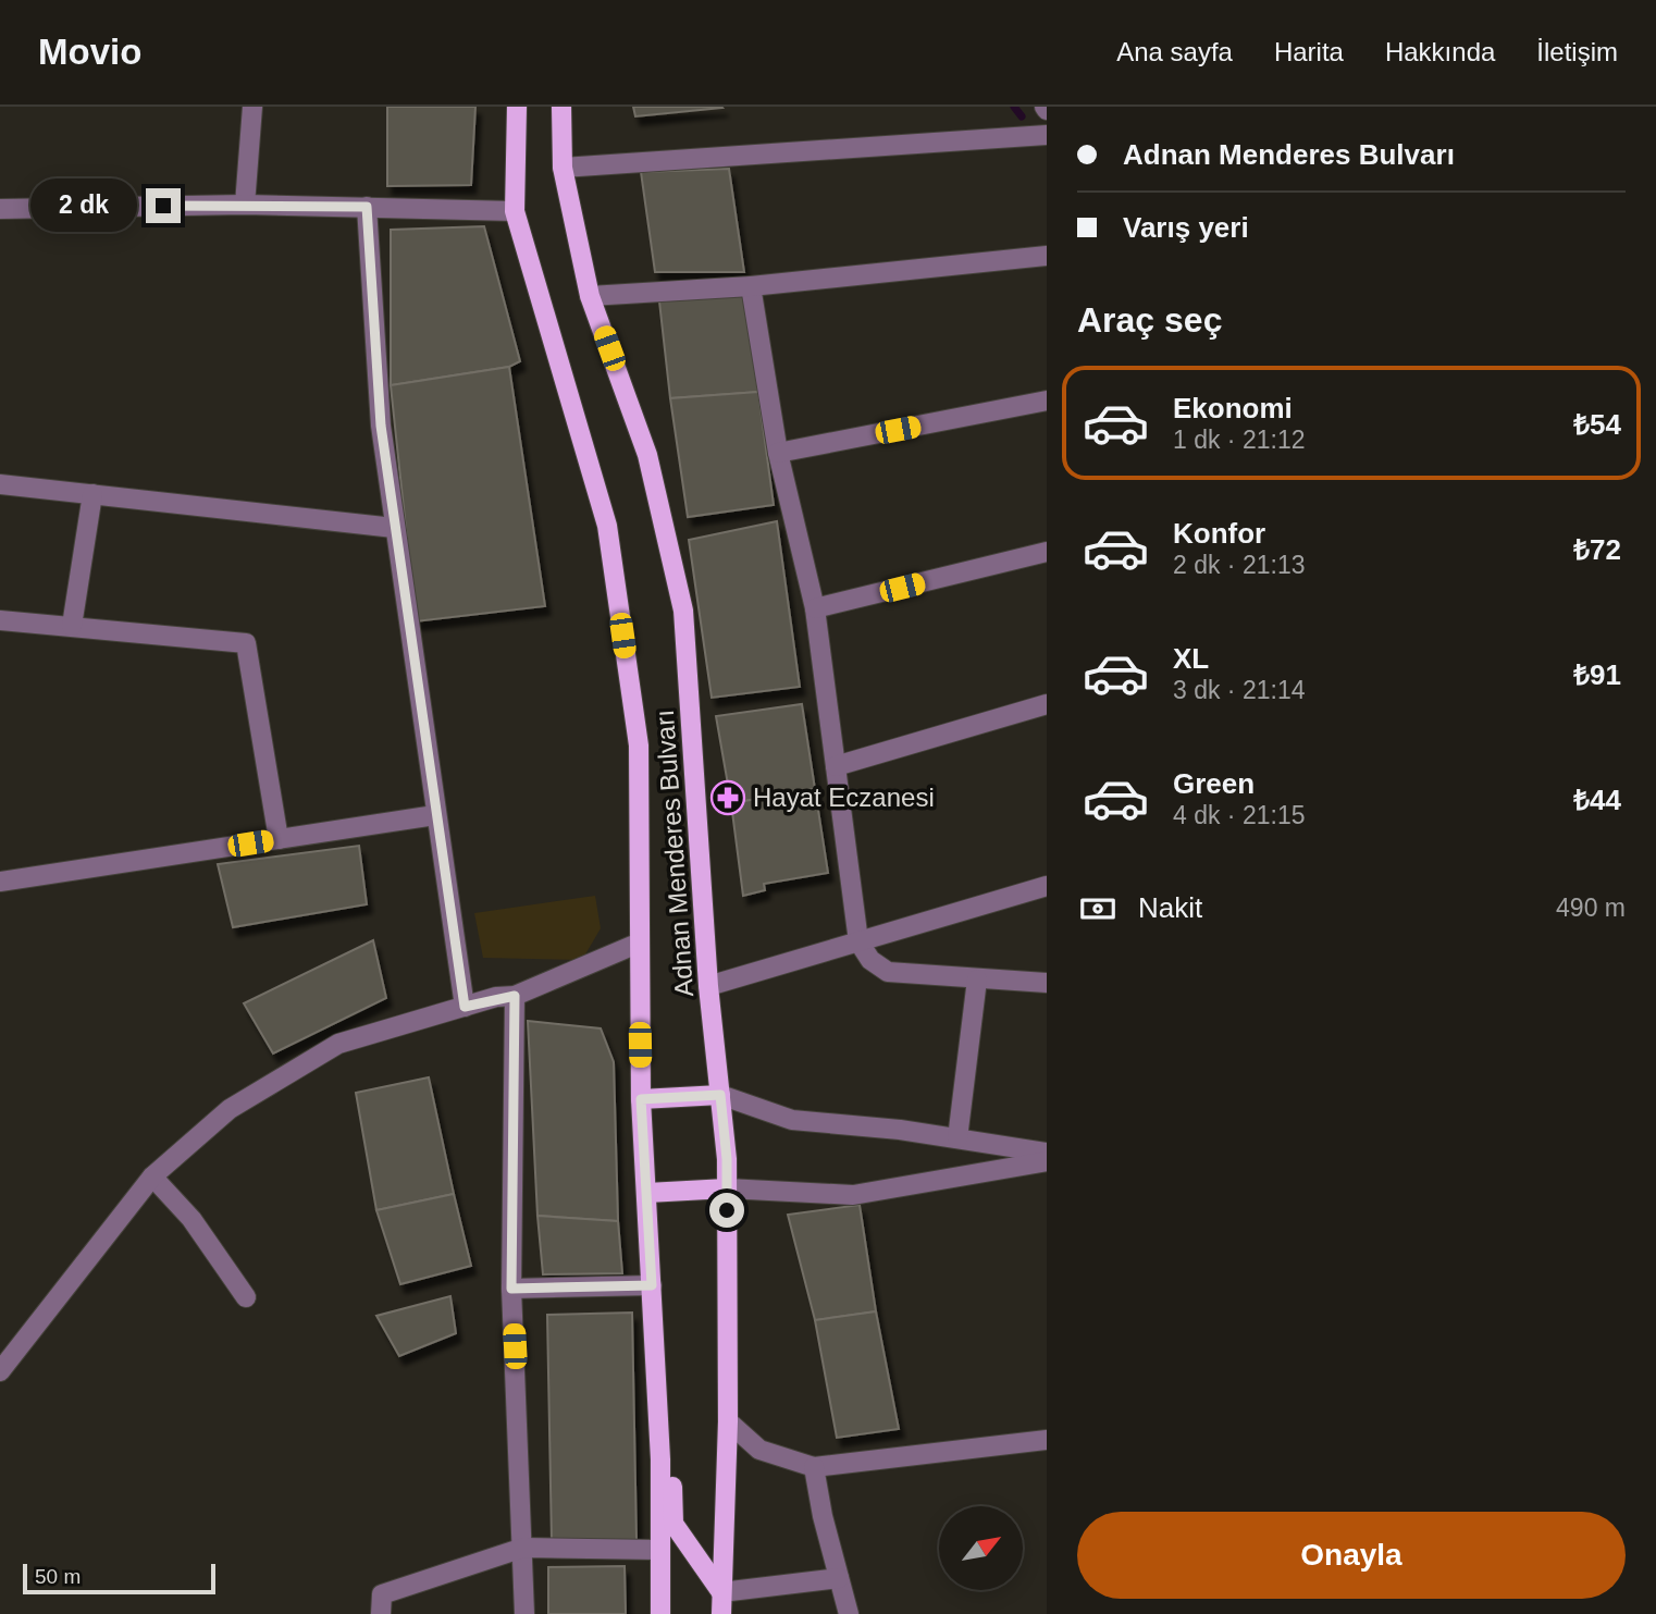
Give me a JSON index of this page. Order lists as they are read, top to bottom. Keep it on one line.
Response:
{"streets":{"main road":["Adnan Menderes Bulvarı"]},"places":{"pharmacy":["Hayat Eczanesi"]},"scale_bar":"50 m","north":"top right","page":{"header":"Movio","nav":["Ana sayfa","Harita","Hakkında","İletişim"],"banner":["Adnan Menderes Bulvarı","Varış yeri"],"bubble":"2 dk","heading":"Araç seç","list":[{"name":"Ekonomi","note":"1 dk · 21:12","value":"₺54"},{"name":"Konfor","note":"2 dk · 21:13","value":"₺72"},{"name":"XL","note":"3 dk · 21:14","value":"₺91"},{"name":"Green","note":"4 dk · 21:15","value":"₺44"}],"pay":["Nakit","490 m"],"buttons":"Onayla","scale":"50 m"}}
